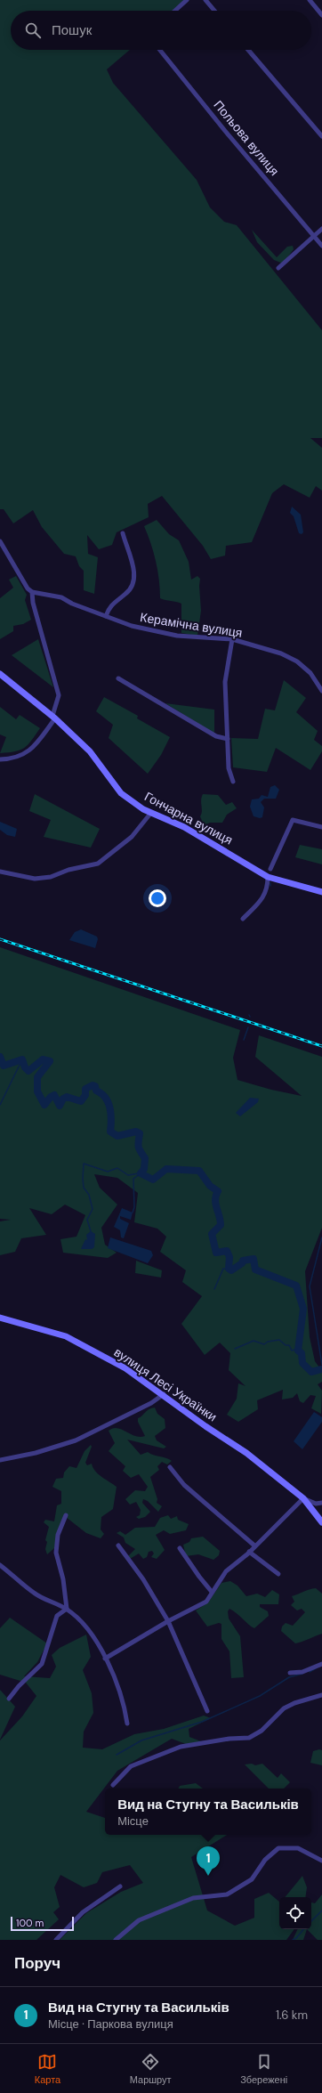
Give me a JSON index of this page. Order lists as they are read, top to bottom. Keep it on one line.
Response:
{"streets":{"street":["Польова вулиця","Керамічна вулиця","Гончарна вулиця","вулиця Лесі Українки"]},"scale_bar":"100 m","page":{"search":"Пошук","popup":["Вид на Стугну та Васильків","Місце"],"pins":"1","scale":"100 m","heading":"Поруч","list":[{"mark":"1","name":"Вид на Стугну та Васильків","note":"Місце · Паркова вулиця","value":"1.6 km"}],"nav":["Карта","Маршрут","Збережені"]}}
